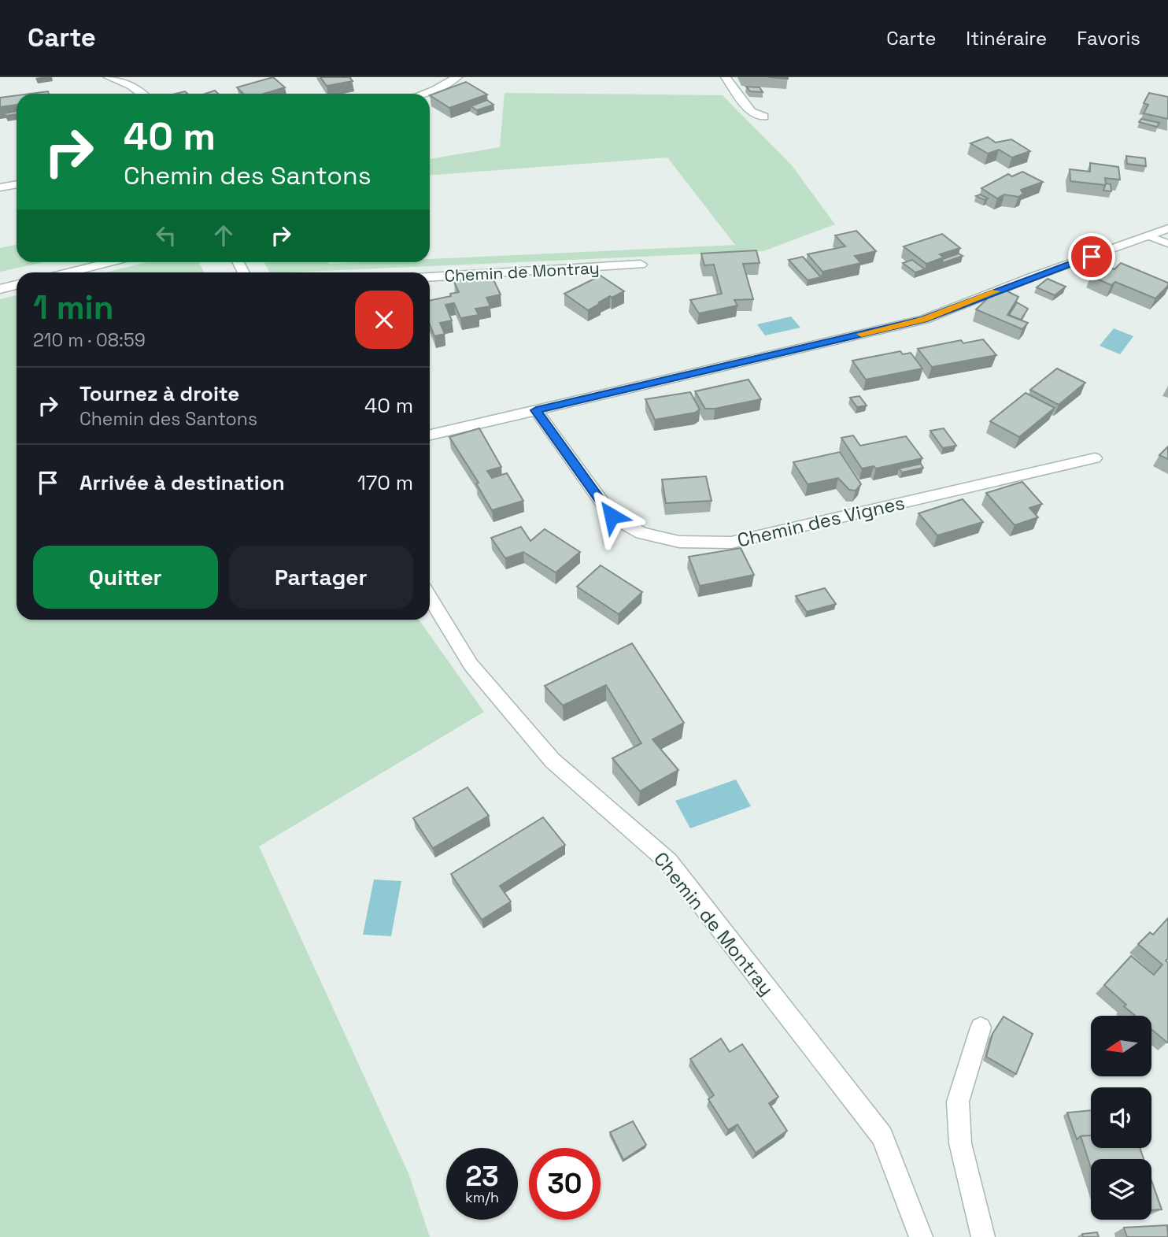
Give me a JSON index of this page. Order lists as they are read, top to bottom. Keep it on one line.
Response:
{"streets":{"street":["Chemin de Montray","Chemin des Vignes"]},"north":"left","page":{"header":"Carte","nav":["Carte","Itinéraire","Favoris"],"turn":["40 m","Chemin des Santons"],"heading":["1 min","210 m · 08:59"],"list":[{"name":"Tournez à droite","note":"Chemin des Santons","value":"40 m"},{"name":"Arrivée à destination","value":"170 m"}],"buttons":["Quitter","Partager"],"speed":"23 km/h","limit":"30"}}
